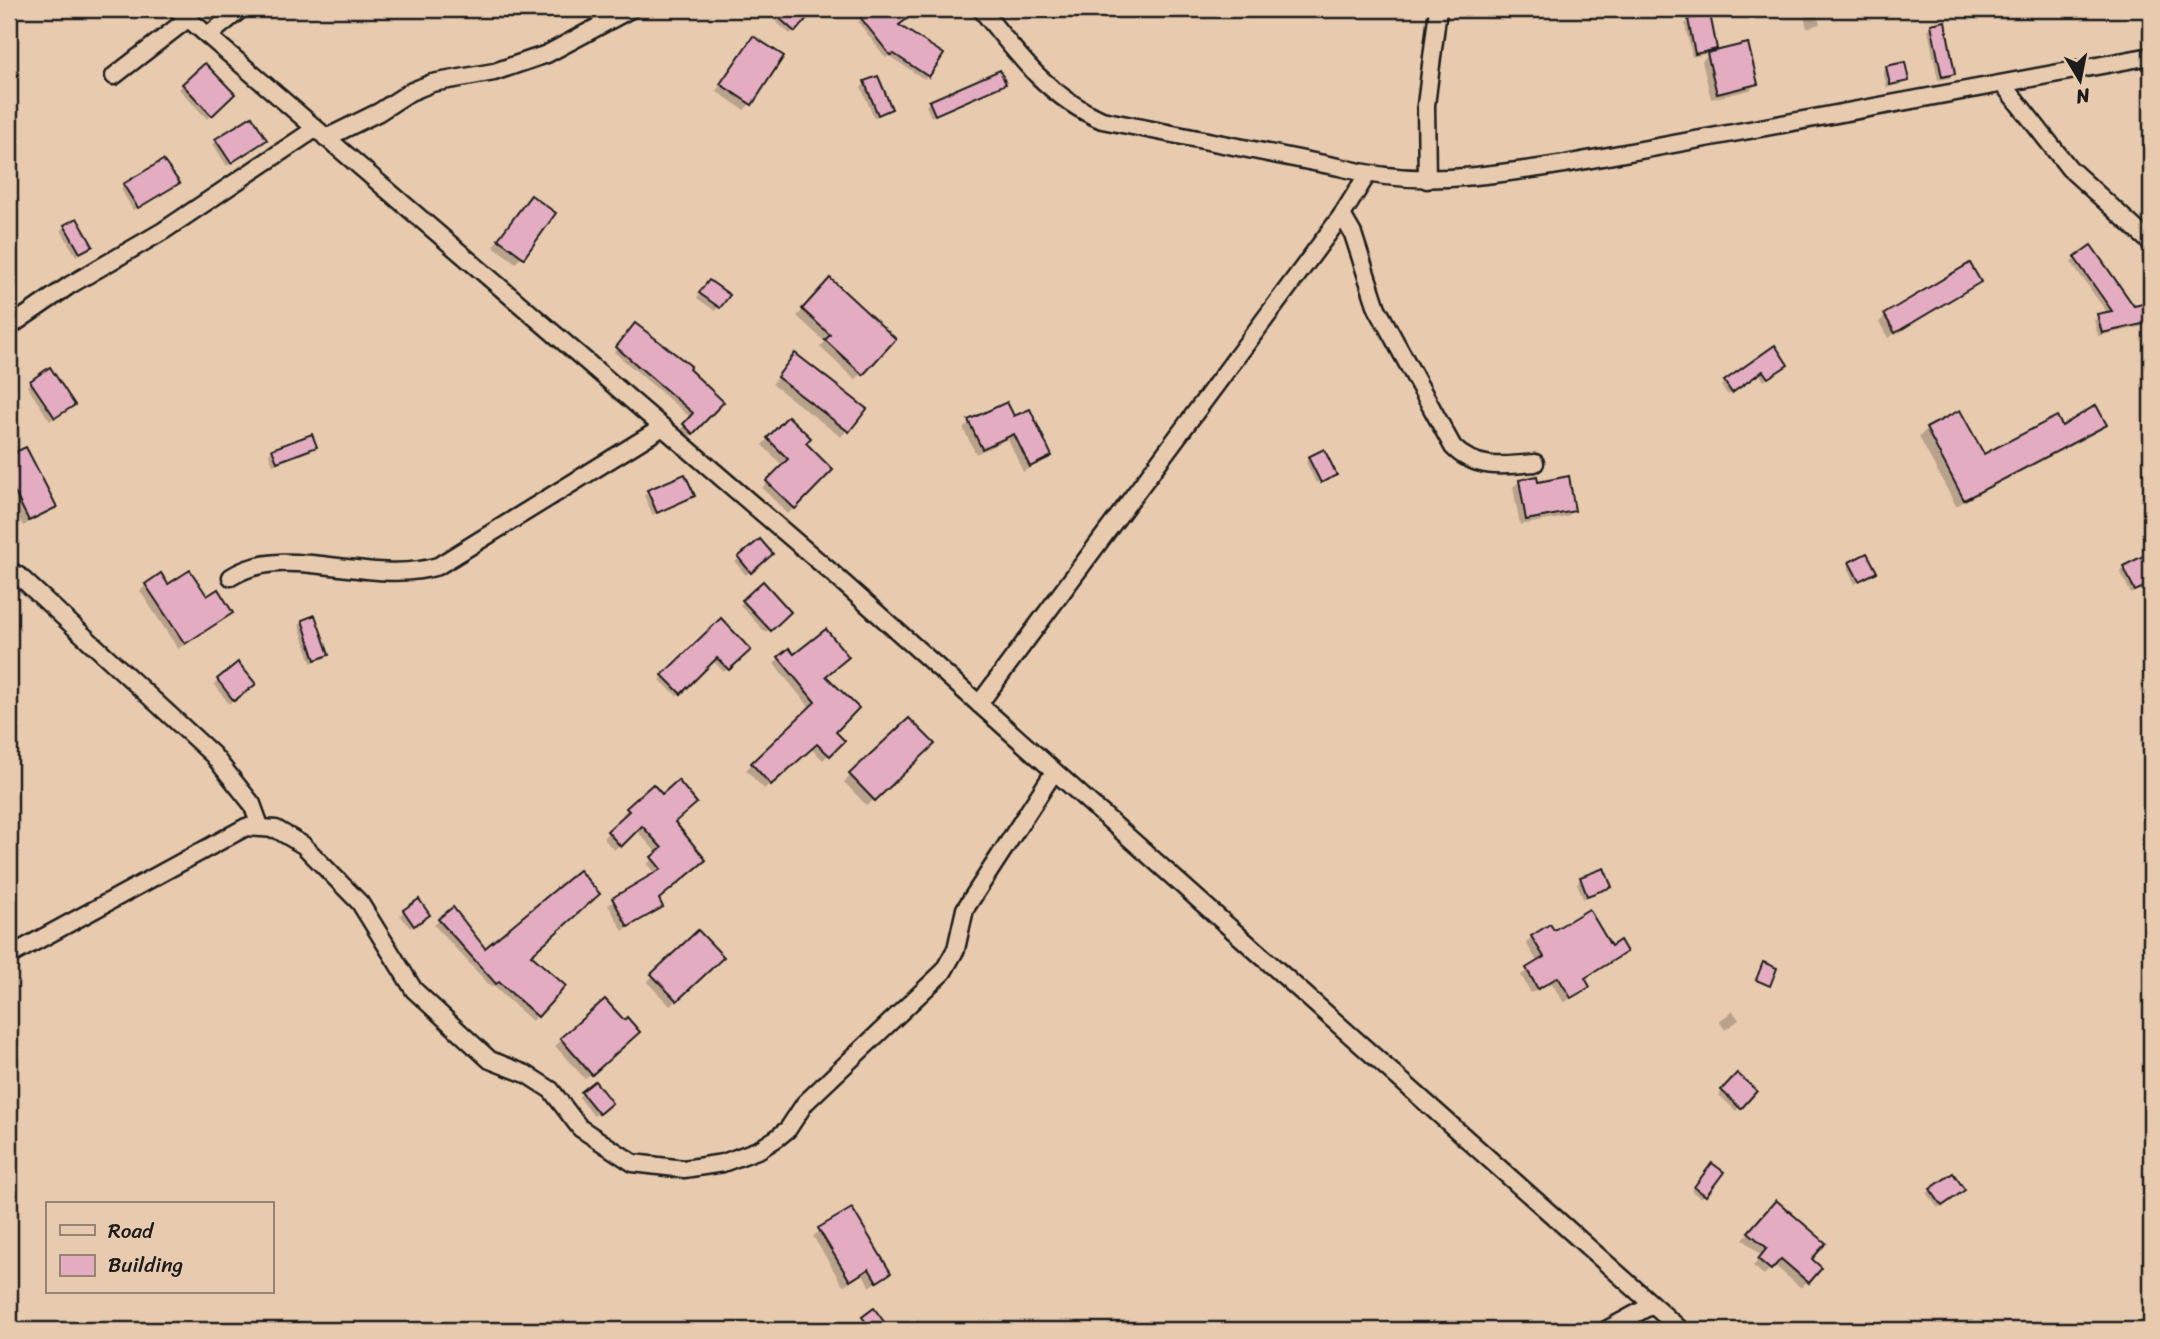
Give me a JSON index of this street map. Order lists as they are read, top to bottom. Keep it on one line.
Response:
{"legend":["Road","Building"],"north":"bottom"}
